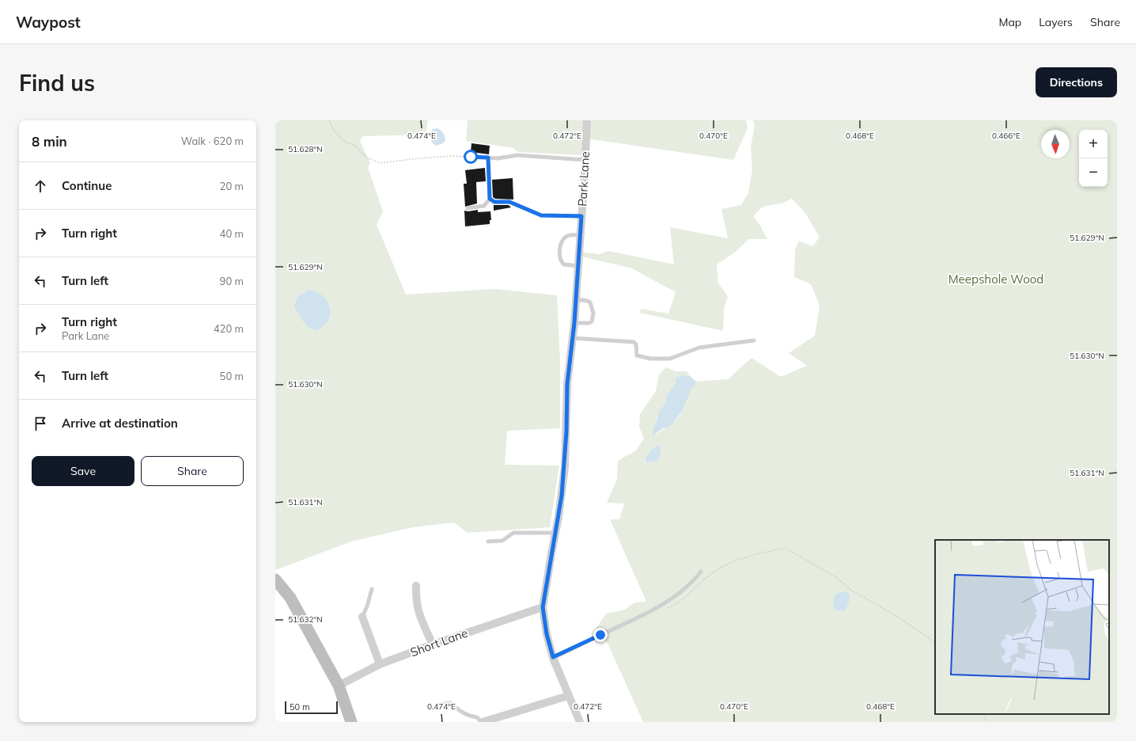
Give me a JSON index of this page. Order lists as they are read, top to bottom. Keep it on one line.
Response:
{"streets":{"street":["Park Lane","Short Lane"]},"crossings":[["Park Lane","Short Lane"]],"parks":["Meepshole Wood"],"scale_bar":"50 m","north":"bottom","page":{"header":"Waypost","nav":["Map","Layers","Share"],"buttons":["Directions",["Save","Share"]],"title":"Find us","heading":["8 min","Walk · 620 m"],"map_buttons":["+","−"],"list":[["Continue","20 m"],["Turn right","40 m"],["Turn left","90 m"],["Turn right","Park Lane","420 m"],["Turn left","50 m"],"Arrive at destination"],"scale":"50 m"},"coordinates":["0.474°E","0.472°E","0.470°E","0.468°E","0.466°E","51.628°N","51.629°N","51.630°N","51.631°N","51.632°N"]}
